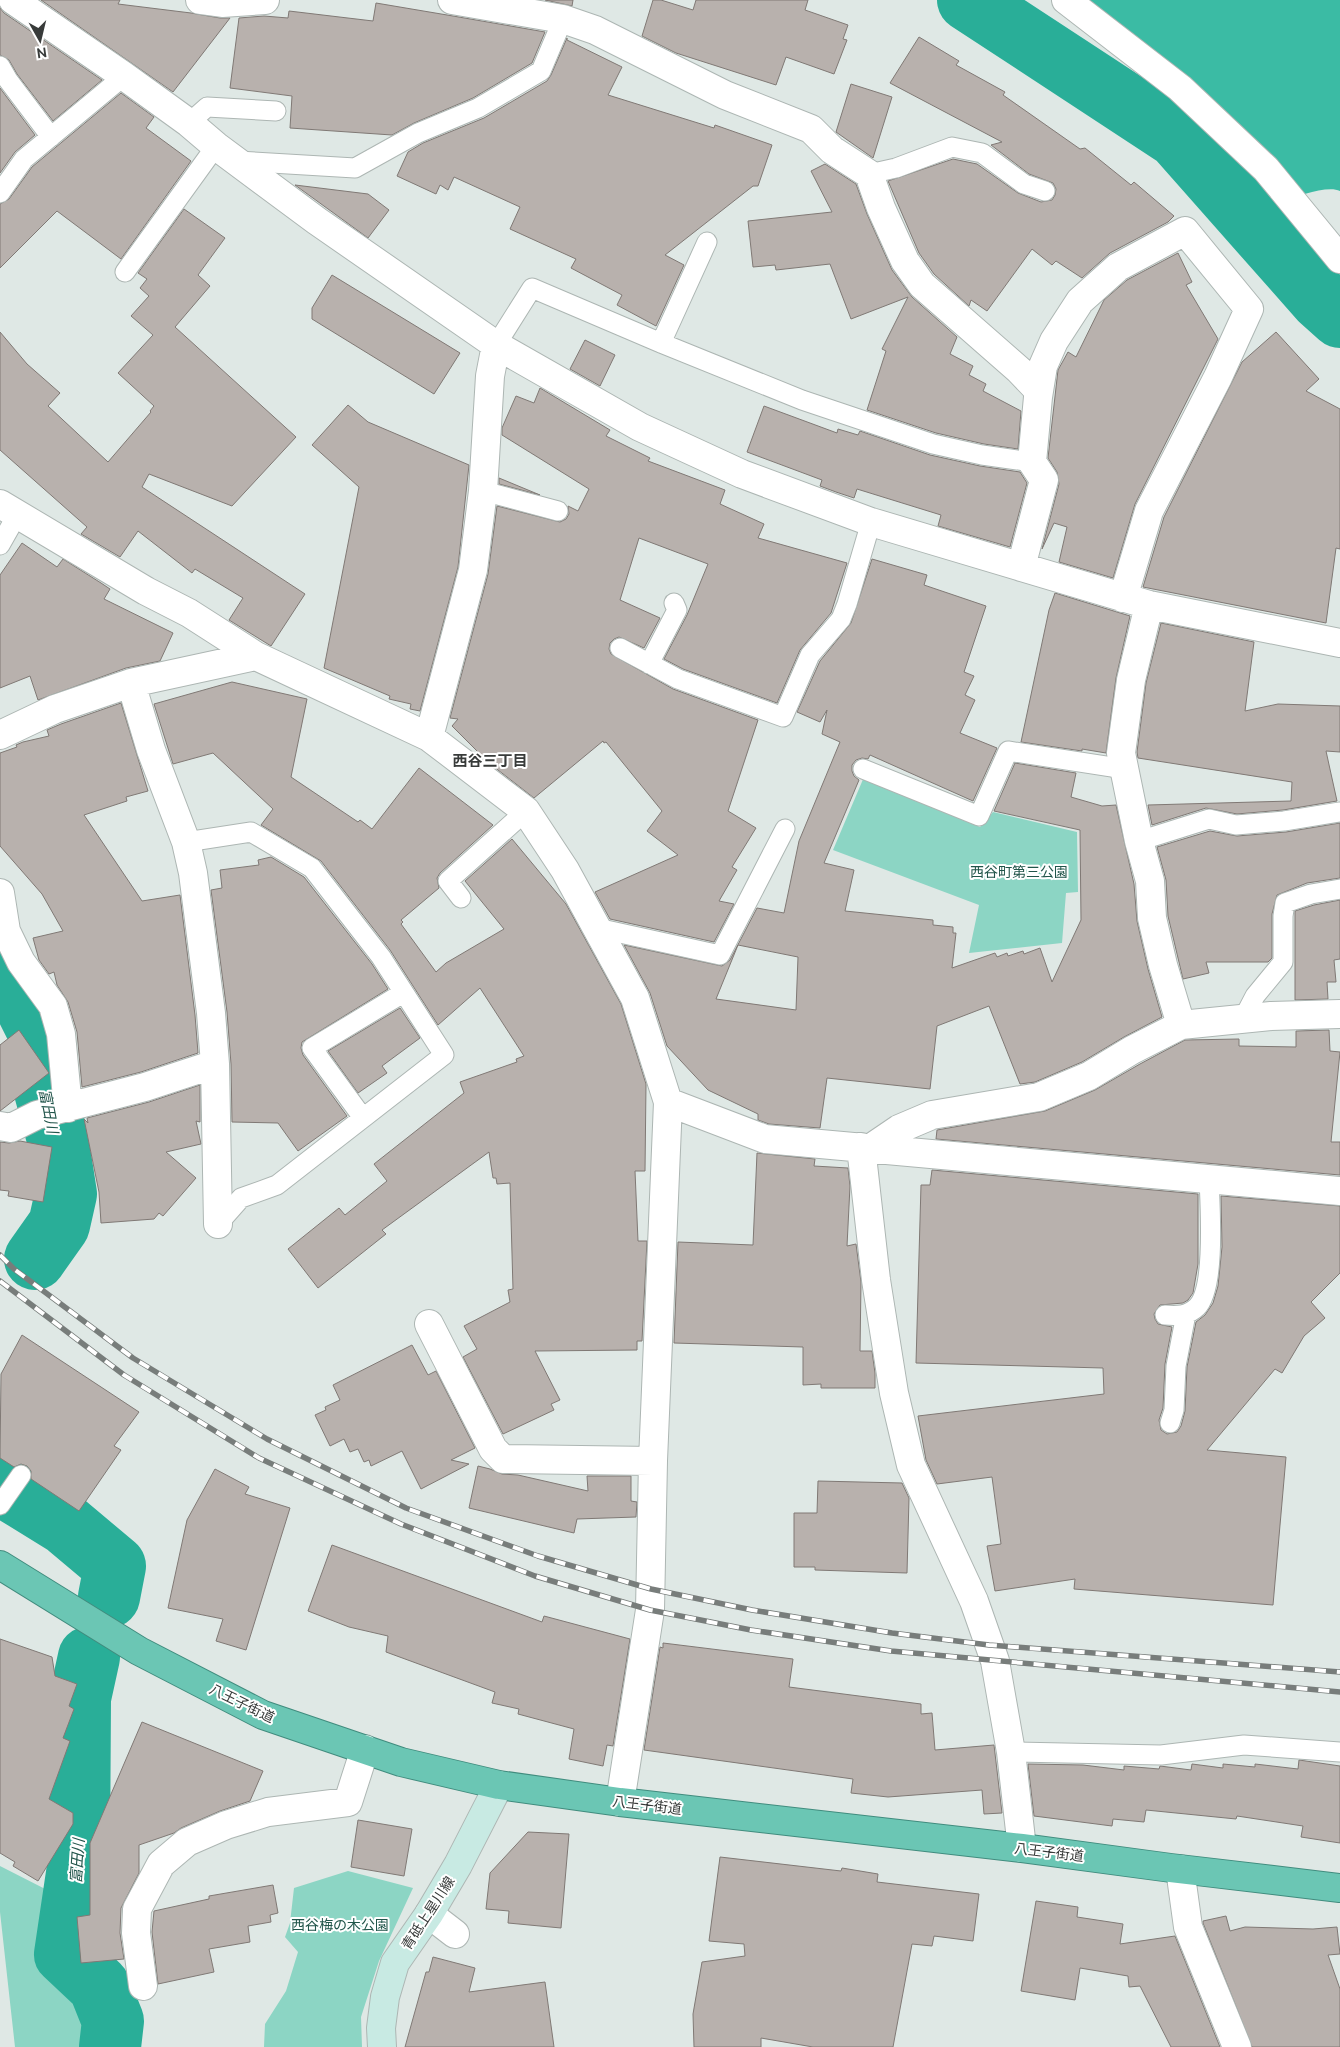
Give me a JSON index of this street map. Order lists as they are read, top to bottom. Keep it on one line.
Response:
{"streets":{"highway":["八王子街道"],"main road":["青砥上星川線"]},"crossings":[["八王子街道","青砥上星川線"]],"districts":["西谷三丁目"],"water":["富田川"],"parks":["西谷町第三公園","西谷梅の木公園"],"north":"bottom"}
